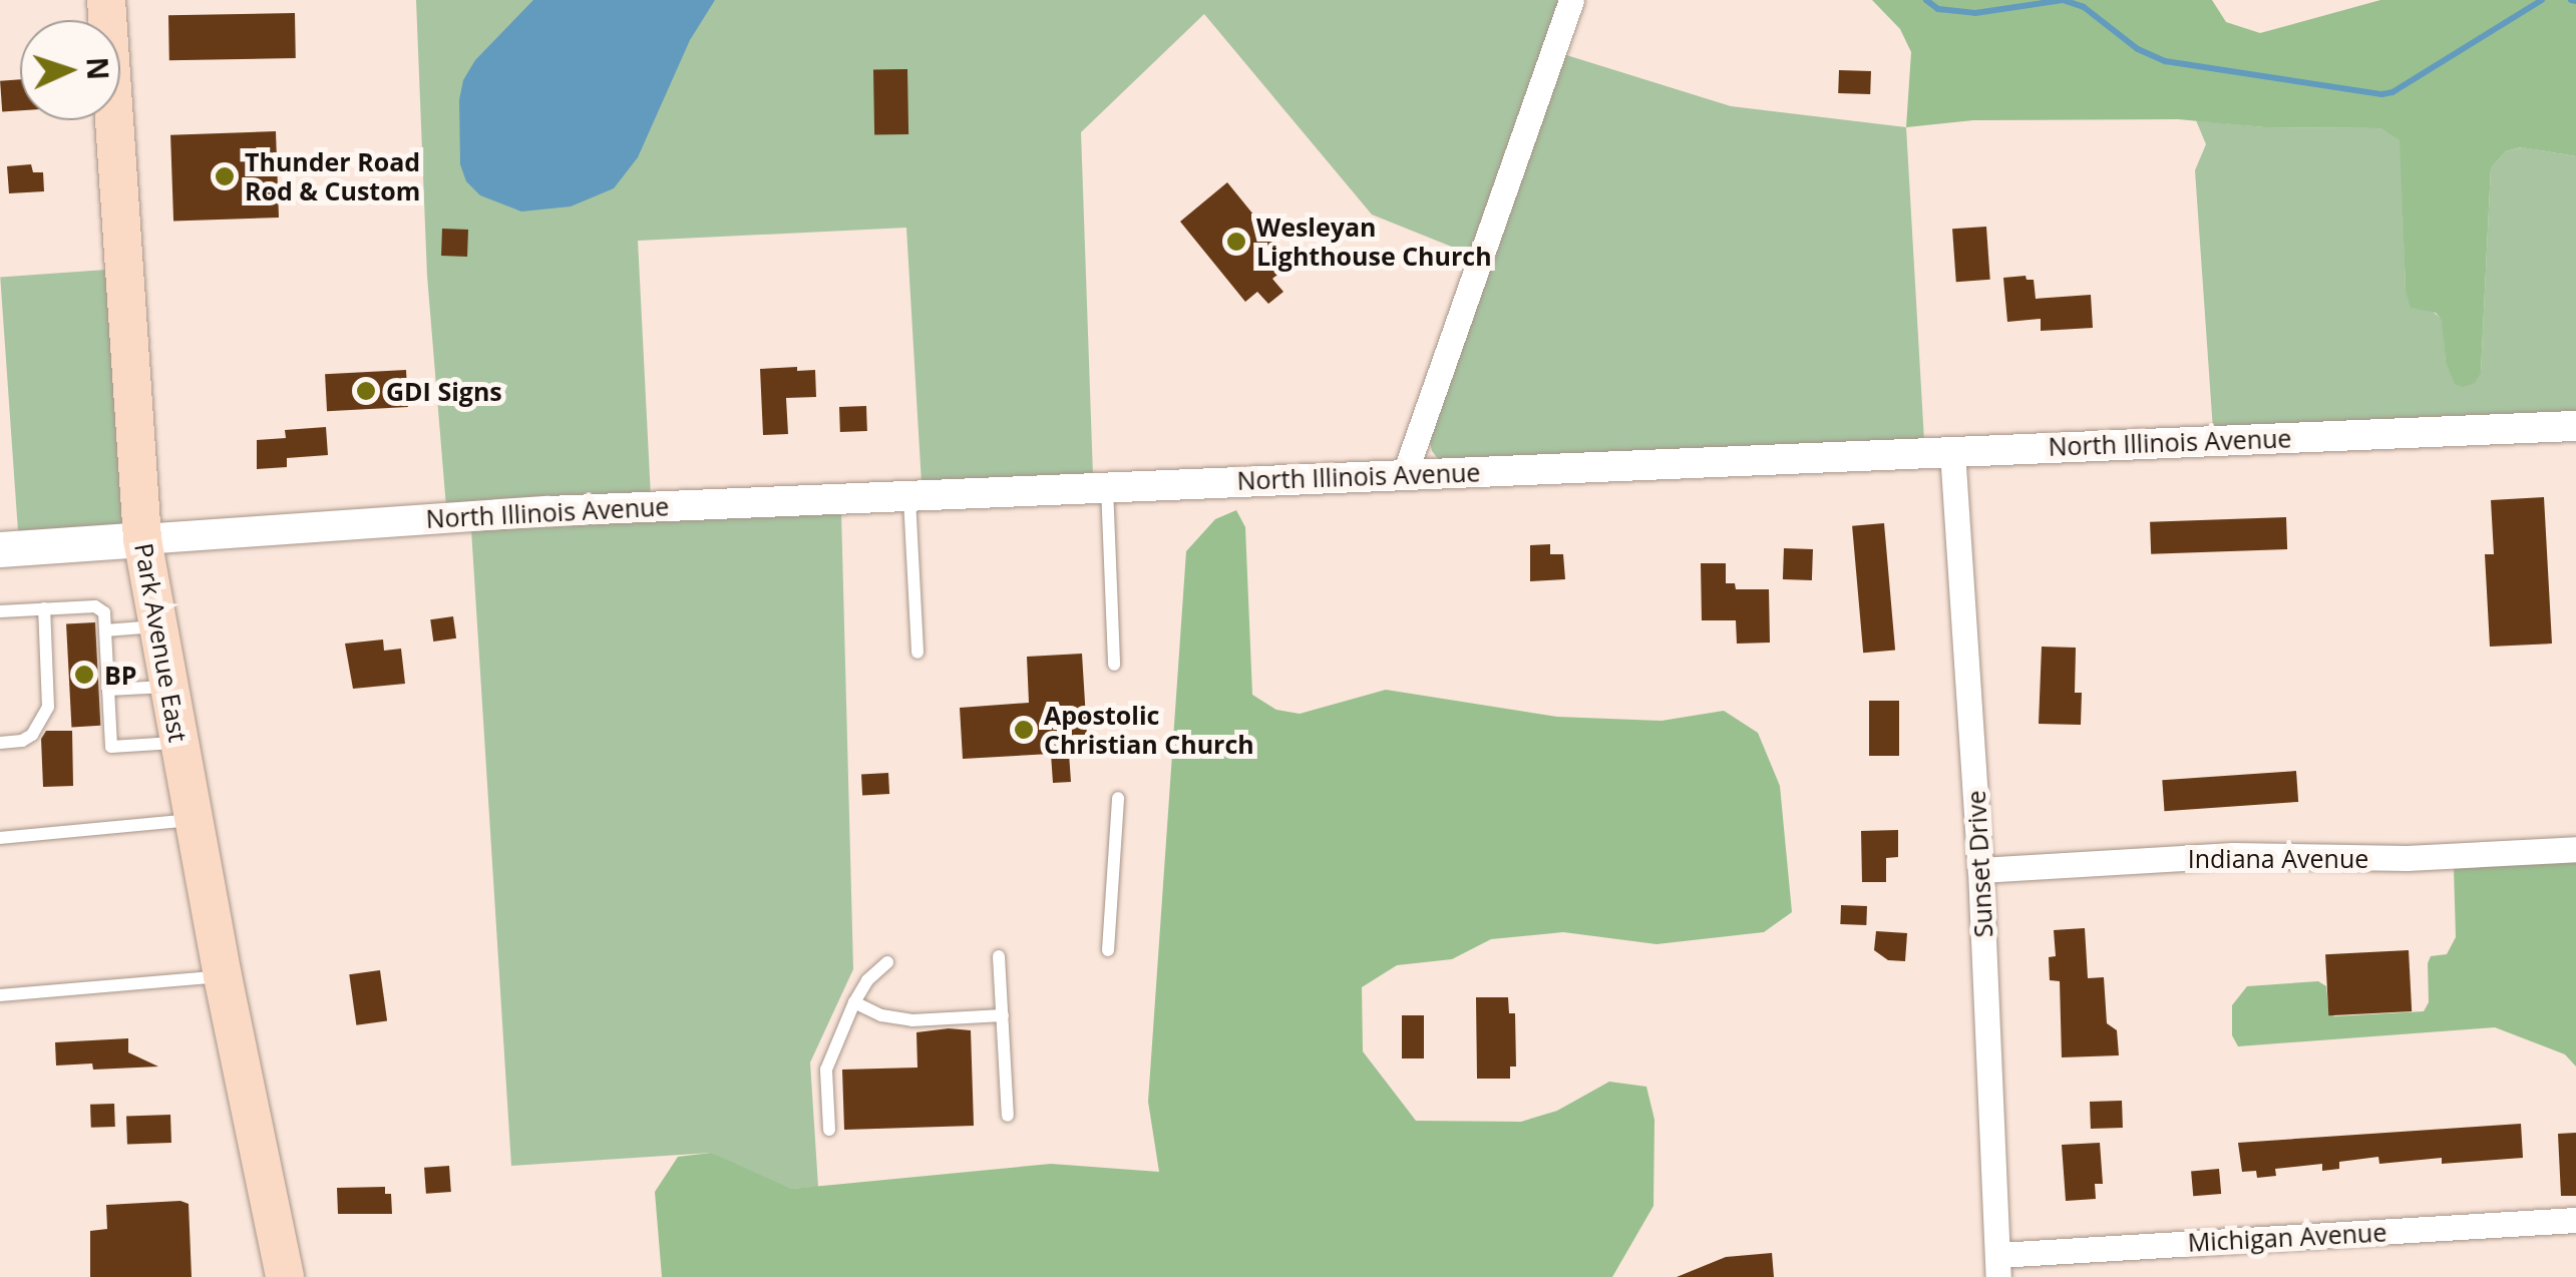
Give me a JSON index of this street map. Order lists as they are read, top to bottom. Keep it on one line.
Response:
{"streets":{"main road":["Park Avenue East"],"street":["North Illinois Avenue","Indiana Avenue","Sunset Drive","Michigan Avenue"]},"crossings":[["North Illinois Avenue","Park Avenue East"],["North Illinois Avenue","Sunset Drive"],["Indiana Avenue","Sunset Drive"],["Sunset Drive","Michigan Avenue"]],"places":["Thunder Road Rod & Custom","Wesleyan Lighthouse Church","GDI Signs","BP","Apostolic Christian Church"],"north":"right"}
